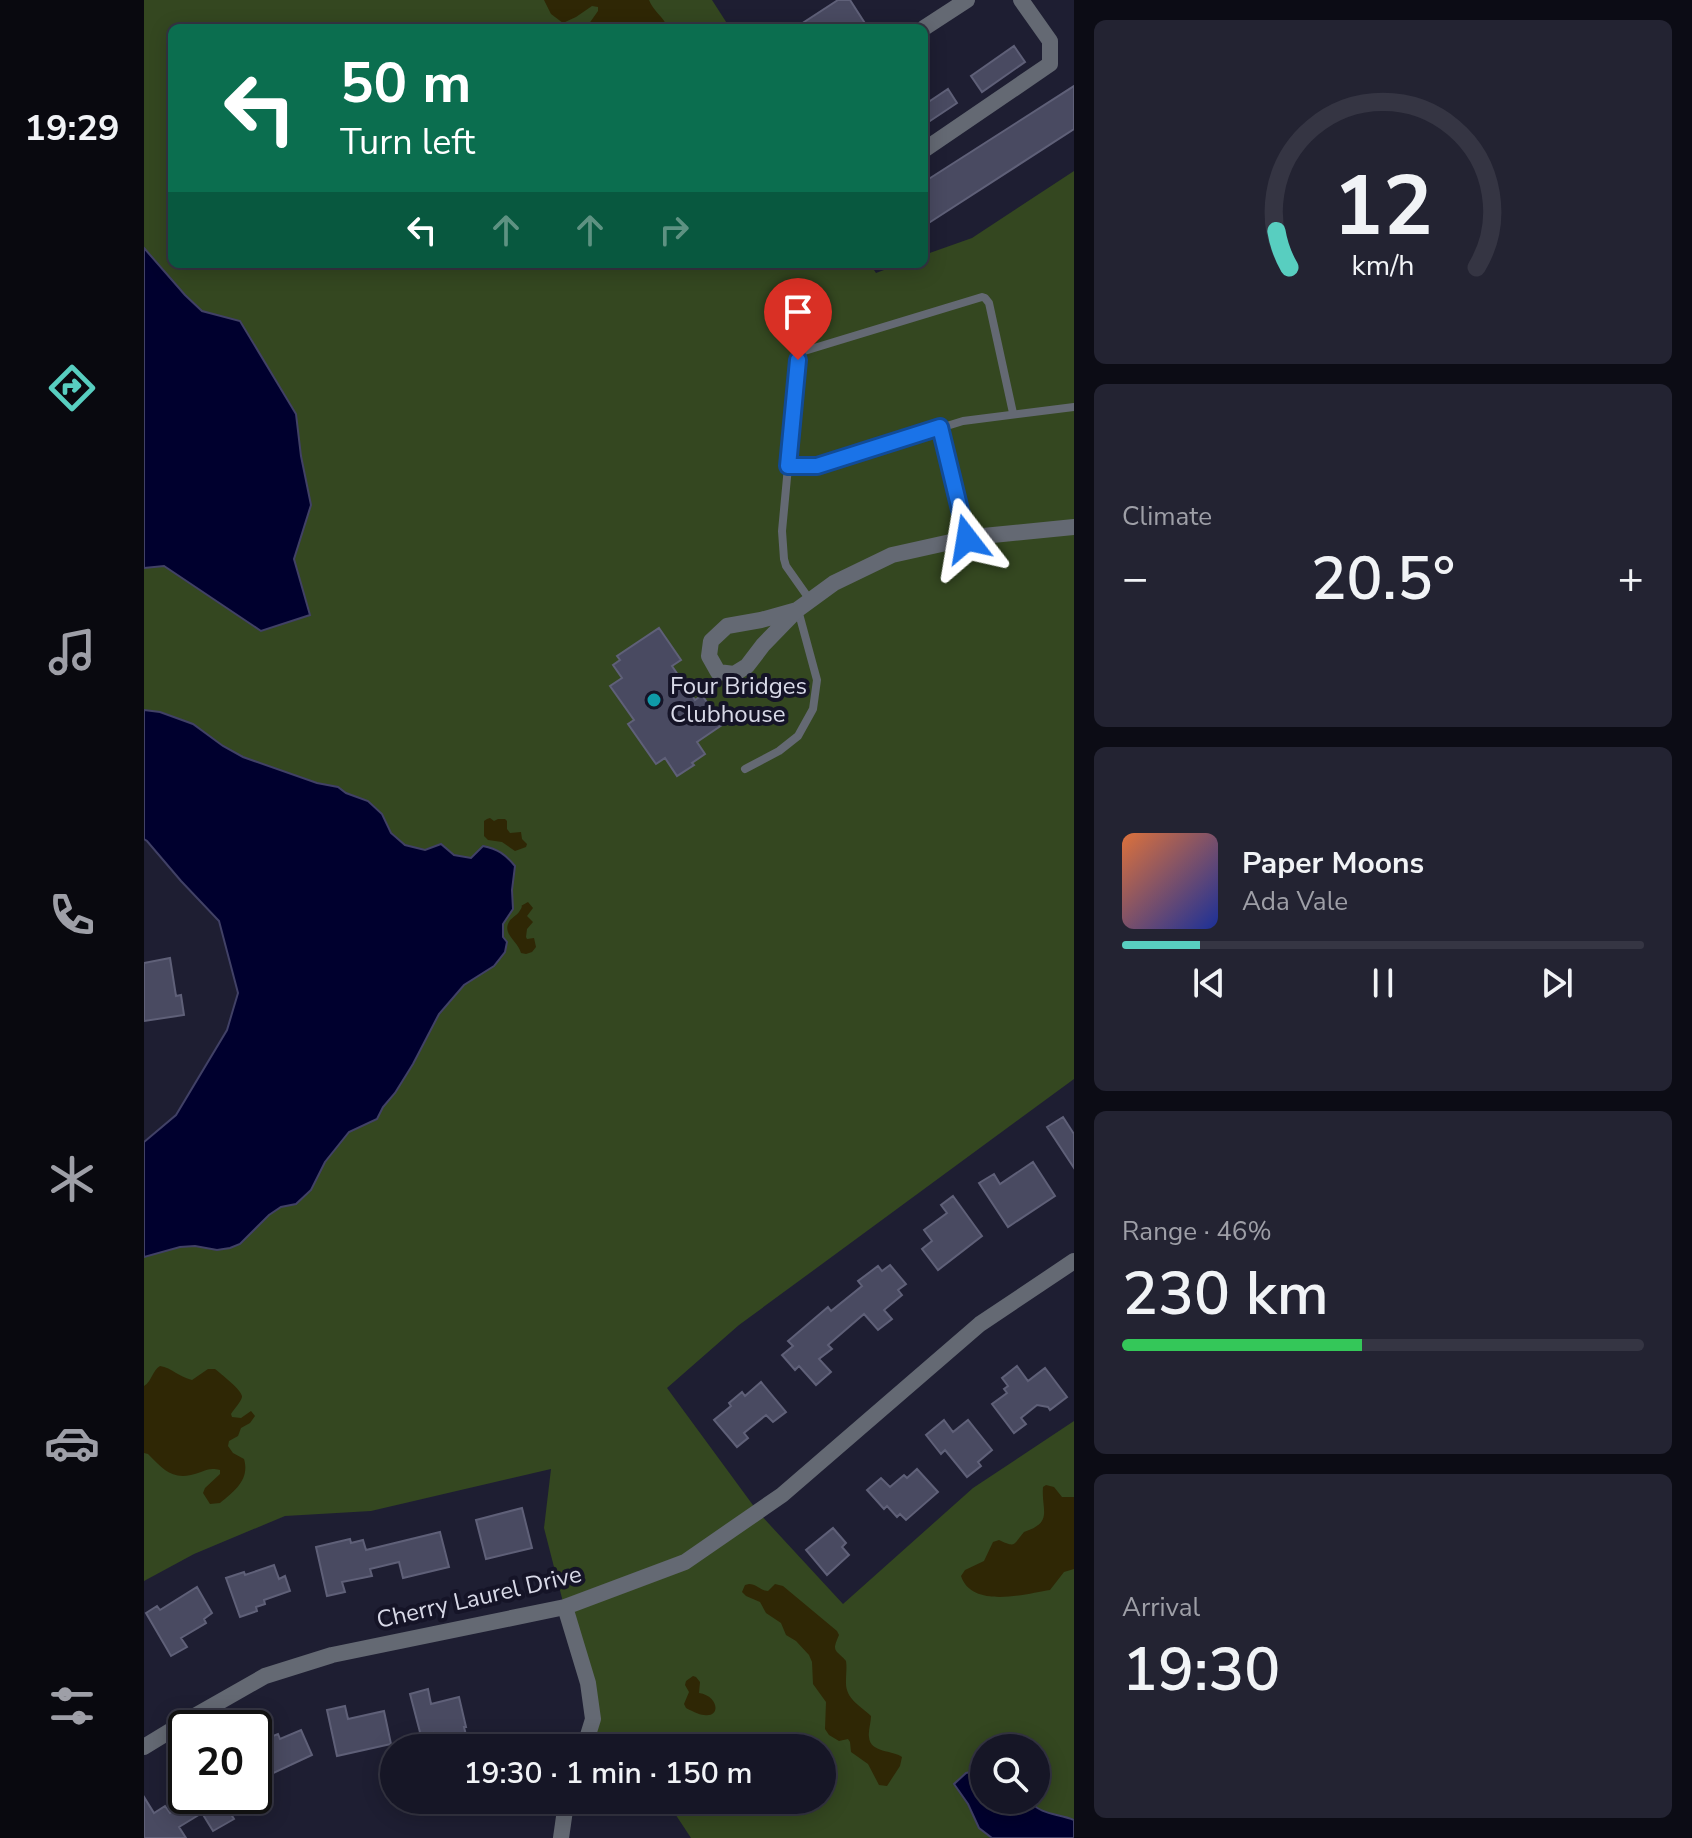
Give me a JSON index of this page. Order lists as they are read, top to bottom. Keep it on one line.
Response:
{"streets":{"street":["Cherry Laurel Drive"]},"places":["Four Bridges Clubhouse"],"page":{"tabs":"19:29","turn":["50 m","Turn left"],"tile":["Climate",["Range · 46%","230 km"],["Arrival","19:30"]],"heat":["−","20.5°","+"],"song":["Paper Moons","Ada Vale"],"limit":"20","trip":"19:30 · 1 min · 150 m","gauge":["12","km/h"]}}
